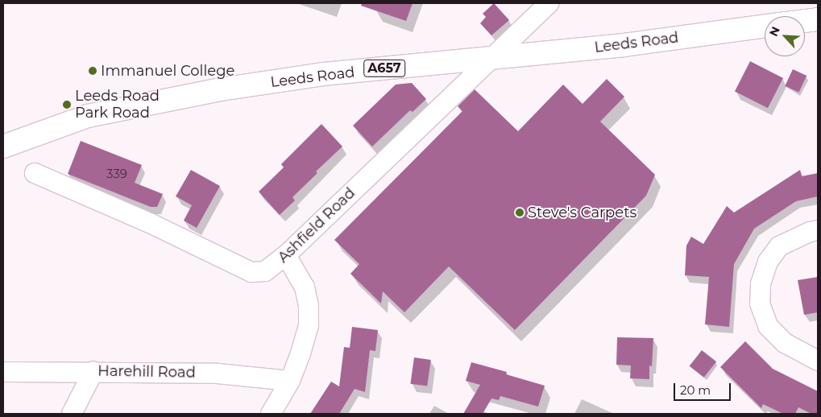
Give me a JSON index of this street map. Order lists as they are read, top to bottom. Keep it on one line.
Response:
{"streets":{"main road":["Leeds Road","A657"],"street":["Ashfield Road","Harehill Road"]},"crossings":[["Leeds Road","Ashfield Road"]],"places":["Immanuel College","Leeds Road Park Road","Steve's Carpets"],"house_numbers":["339"],"scale_bar":"20 m","north":"top left"}
